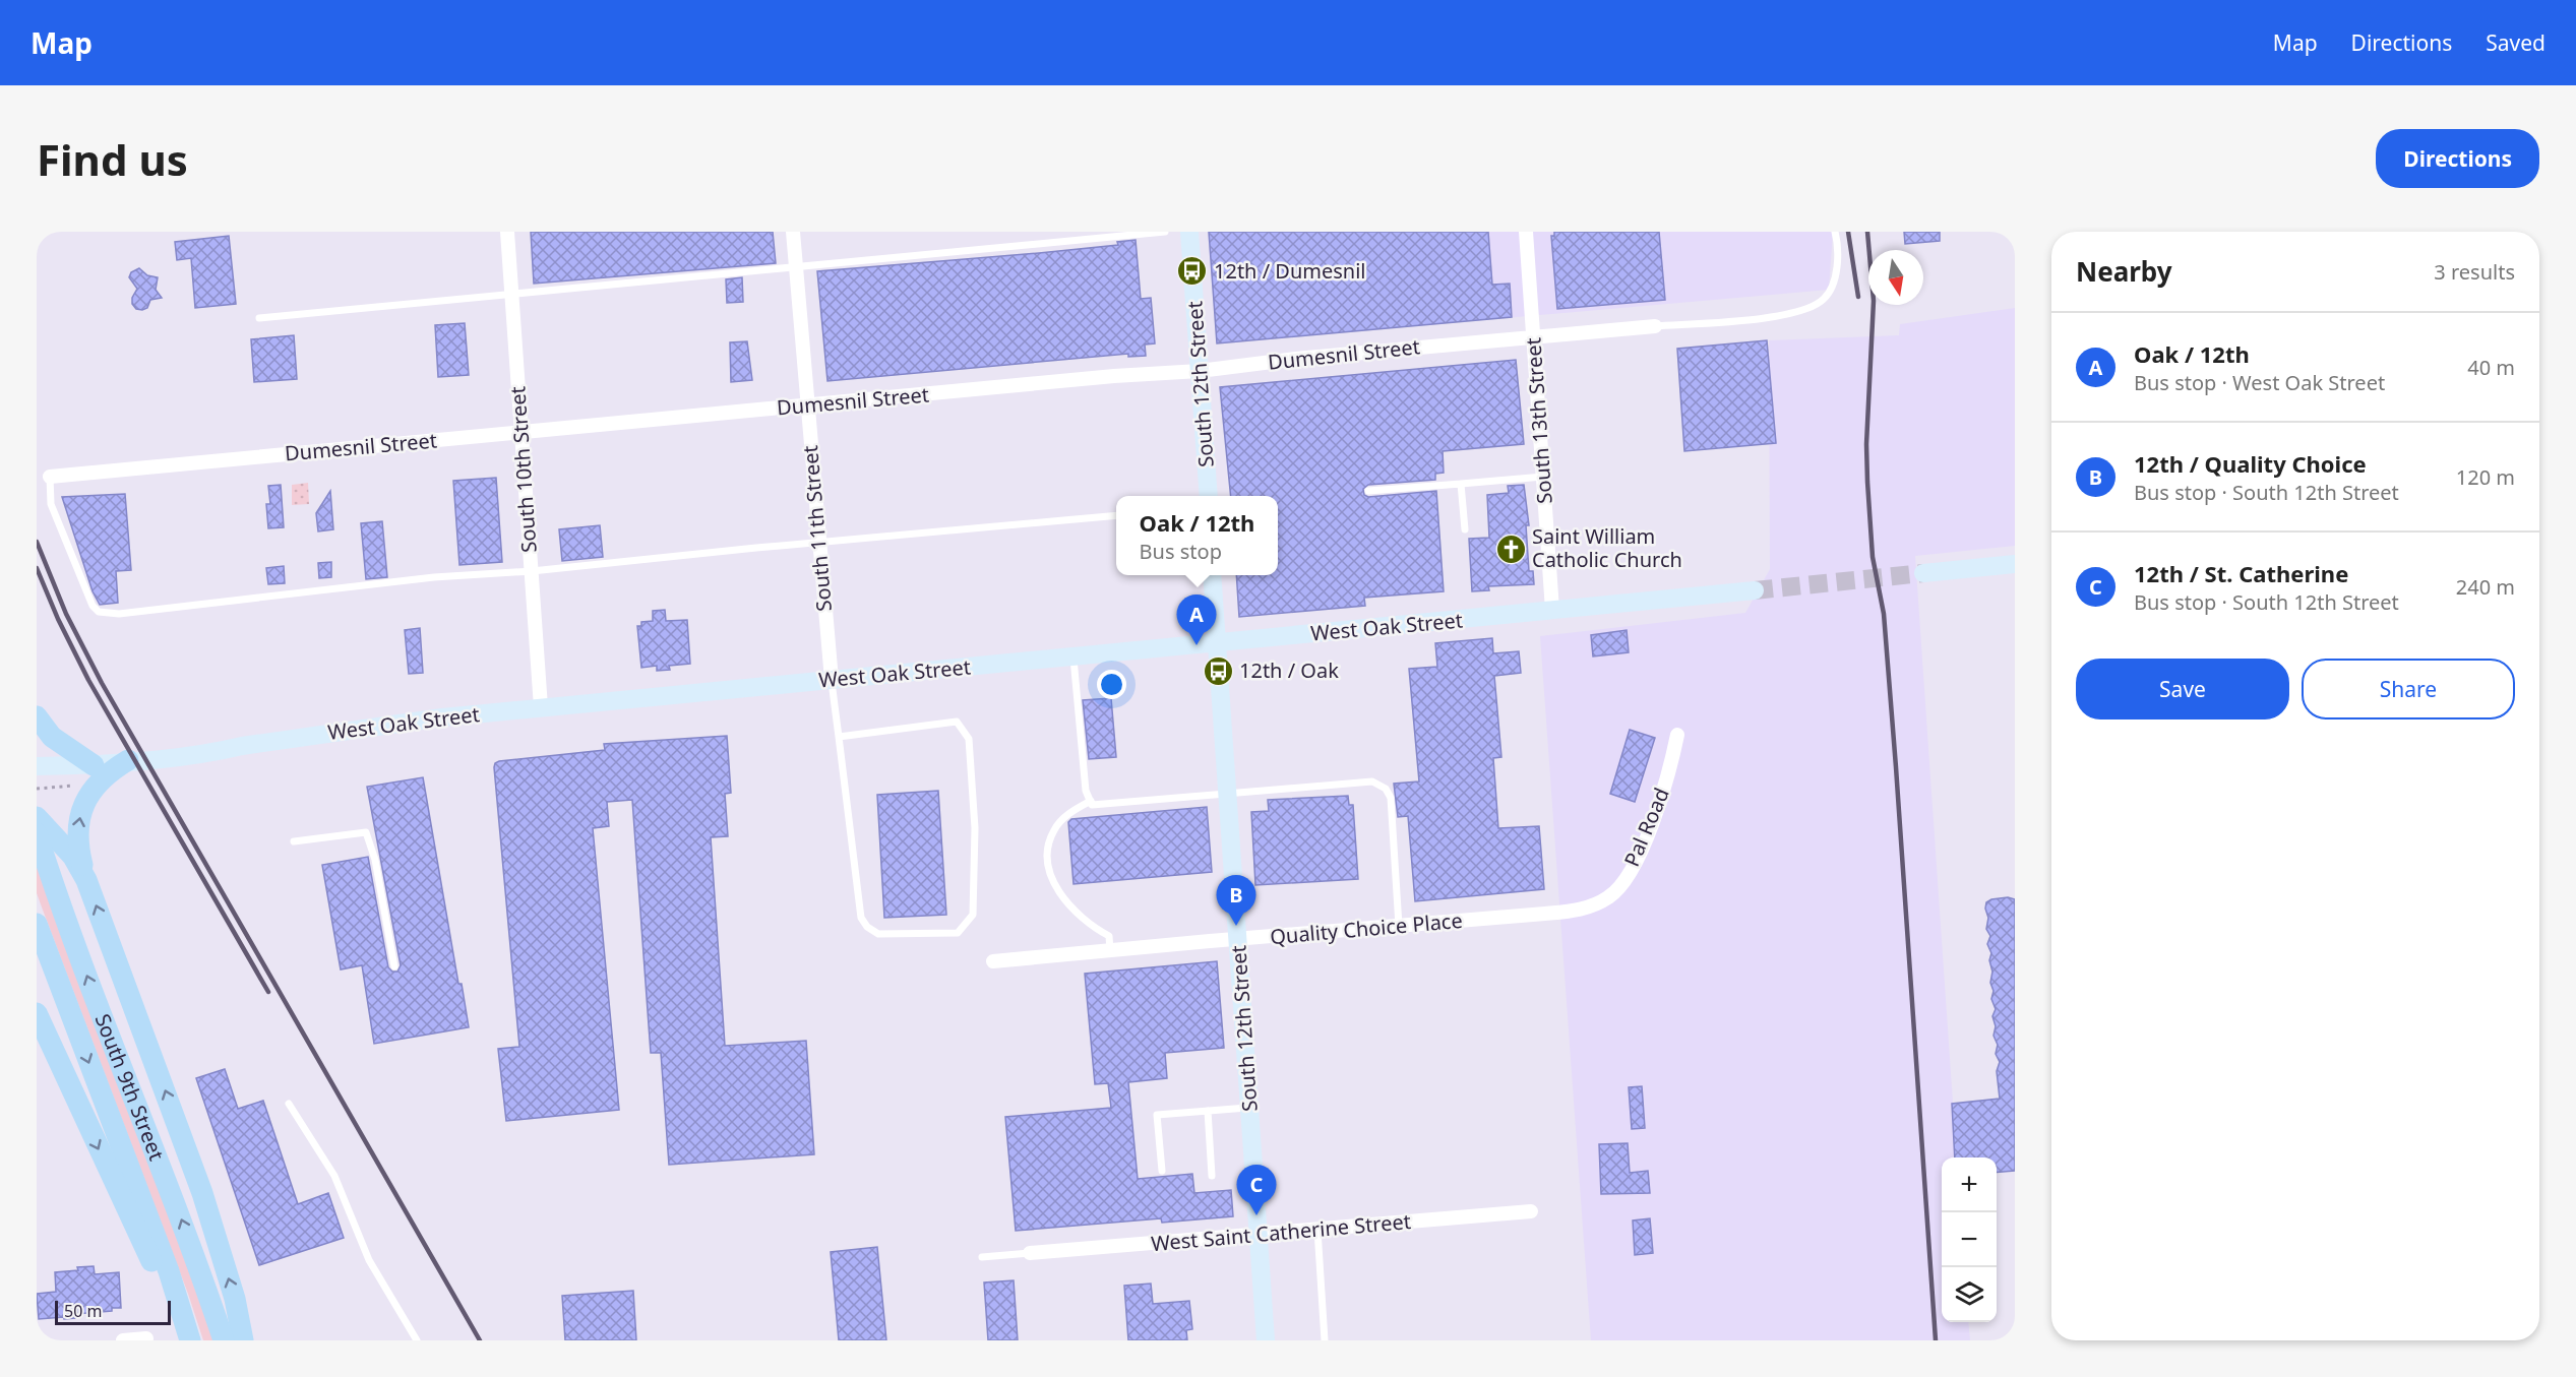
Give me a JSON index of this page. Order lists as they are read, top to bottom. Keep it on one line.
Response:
{"streets":{"main road":["South 12th Street","West Oak Street","South 9th Street"],"street":["Dumesnil Street","South 13th Street","South 10th Street","South 11th Street","Pal Road","Quality Choice Place","West Saint Catherine Street"]},"crossings":[["Dumesnil Street","South 12th Street"],["Dumesnil Street","South 13th Street"],["Dumesnil Street","South 10th Street"],["Dumesnil Street","South 11th Street"],["South 12th Street","West Oak Street"],["South 12th Street","Quality Choice Place"],["South 12th Street","West Saint Catherine Street"],["South 13th Street","West Oak Street"],["South 10th Street","West Oak Street"],["South 11th Street","West Oak Street"],["Pal Road","Quality Choice Place"]],"places":{"bus stop":["12th / Dumesnil","12th / Oak"],"church":["Saint William Catholic Church"]},"scale_bar":"50 m","north":"bottom","page":{"header":"Map","nav":["Map","Directions","Saved"],"buttons":["Directions",["Save","Share"]],"title":"Find us","heading":["Nearby","3 results"],"list":[{"mark":"A","name":"Oak / 12th","note":"Bus stop · West Oak Street","value":"40 m"},{"mark":"B","name":"12th / Quality Choice","note":"Bus stop · South 12th Street","value":"120 m"},{"mark":"C","name":"12th / St. Catherine","note":"Bus stop · South 12th Street","value":"240 m"}],"popup":["Oak / 12th","Bus stop"],"pins":["A","B","C"],"map_buttons":["+","−"],"scale":"50 m"}}
